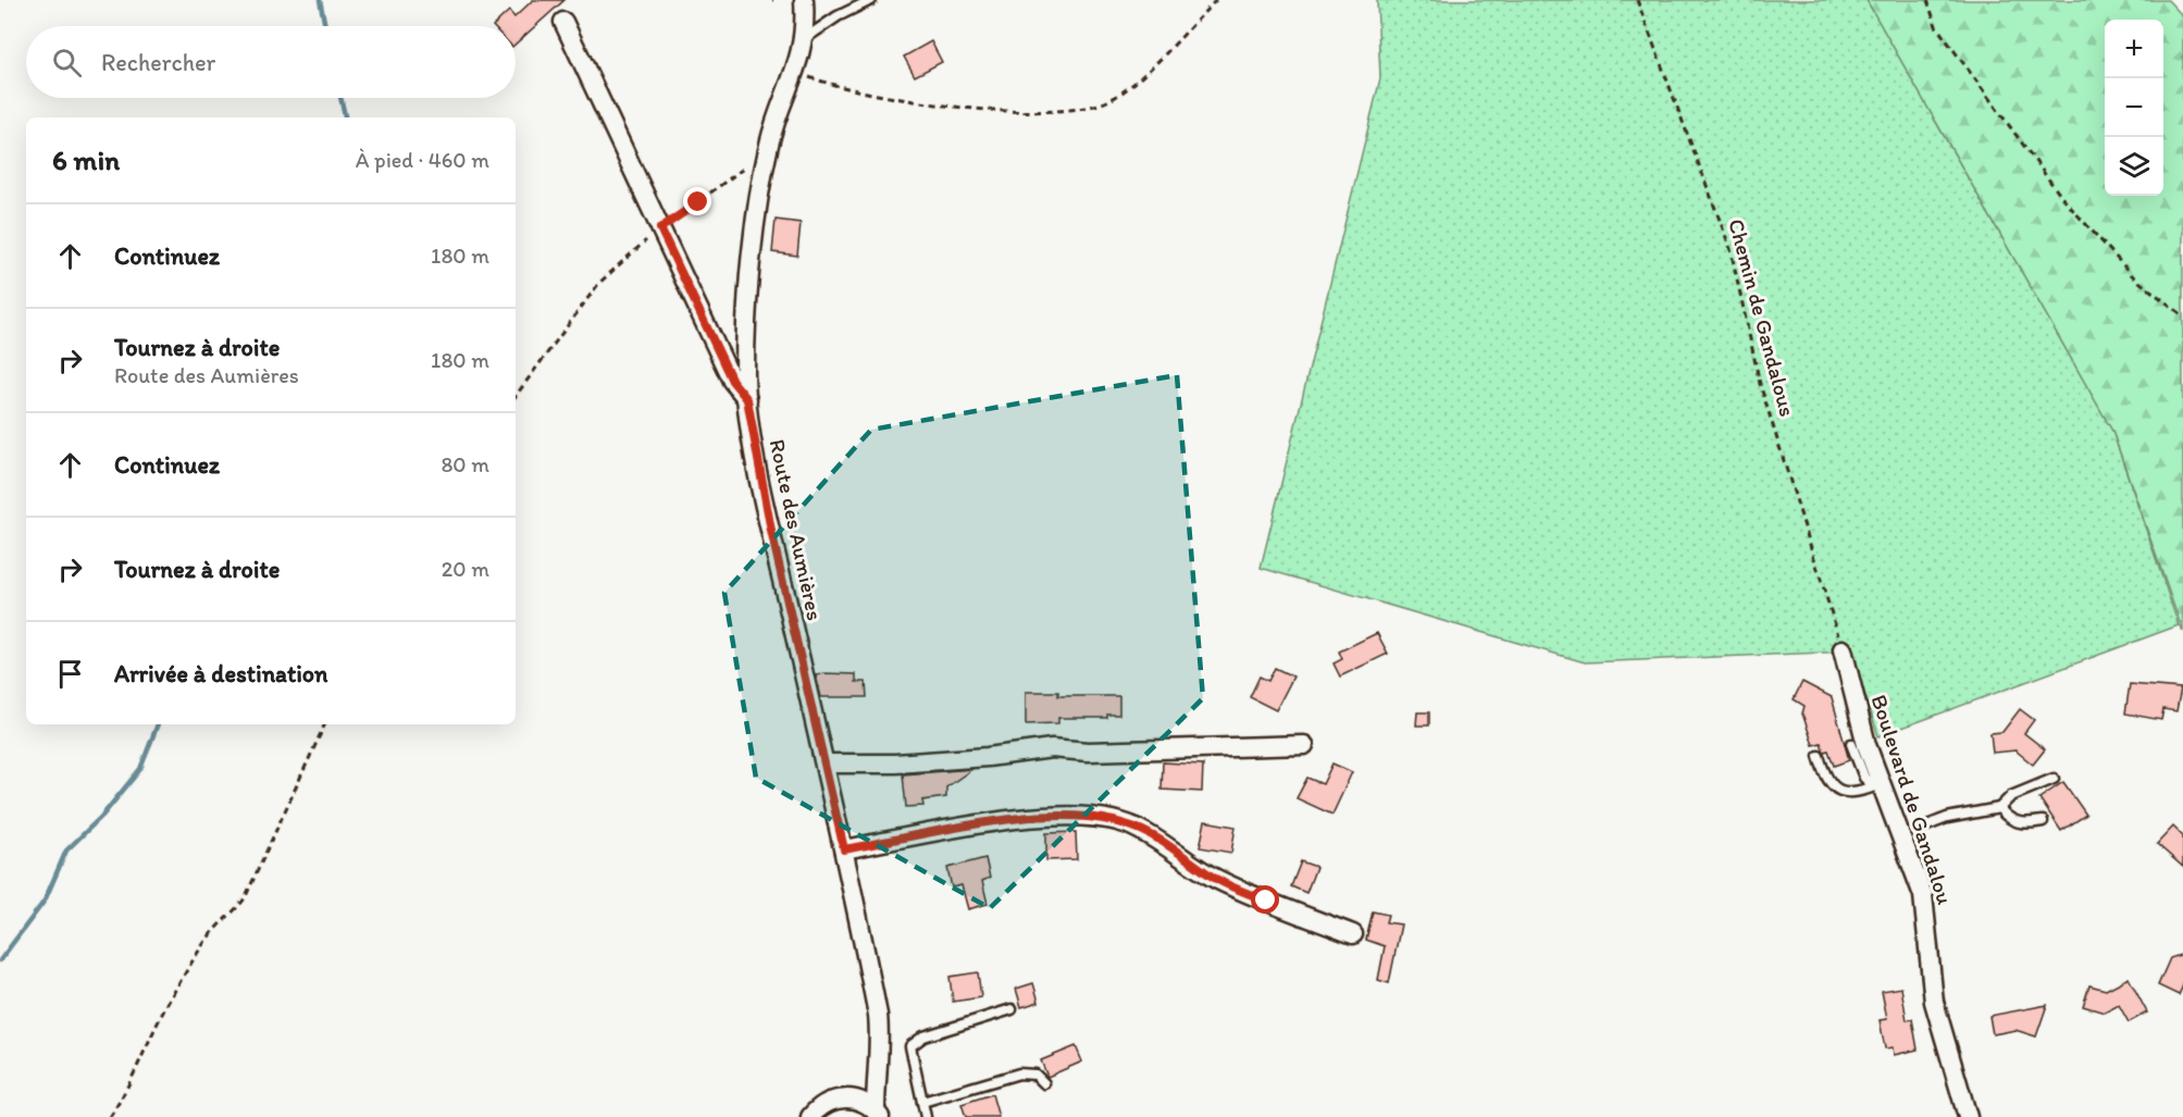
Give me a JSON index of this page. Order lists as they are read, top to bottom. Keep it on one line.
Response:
{"streets":{"street":["Route des Aumières","Boulevard de Gandalou"],"path":["Chemin de Gandalous"]},"crossings":[["Chemin de Gandalous","Boulevard de Gandalou"]],"page":{"map_buttons":["+","−"],"search":"Rechercher","heading":["6 min","À pied · 460 m"],"list":[["Continuez","180 m"],["Tournez à droite","Route des Aumières","180 m"],["Continuez","80 m"],["Tournez à droite","20 m"],"Arrivée à destination"]}}
